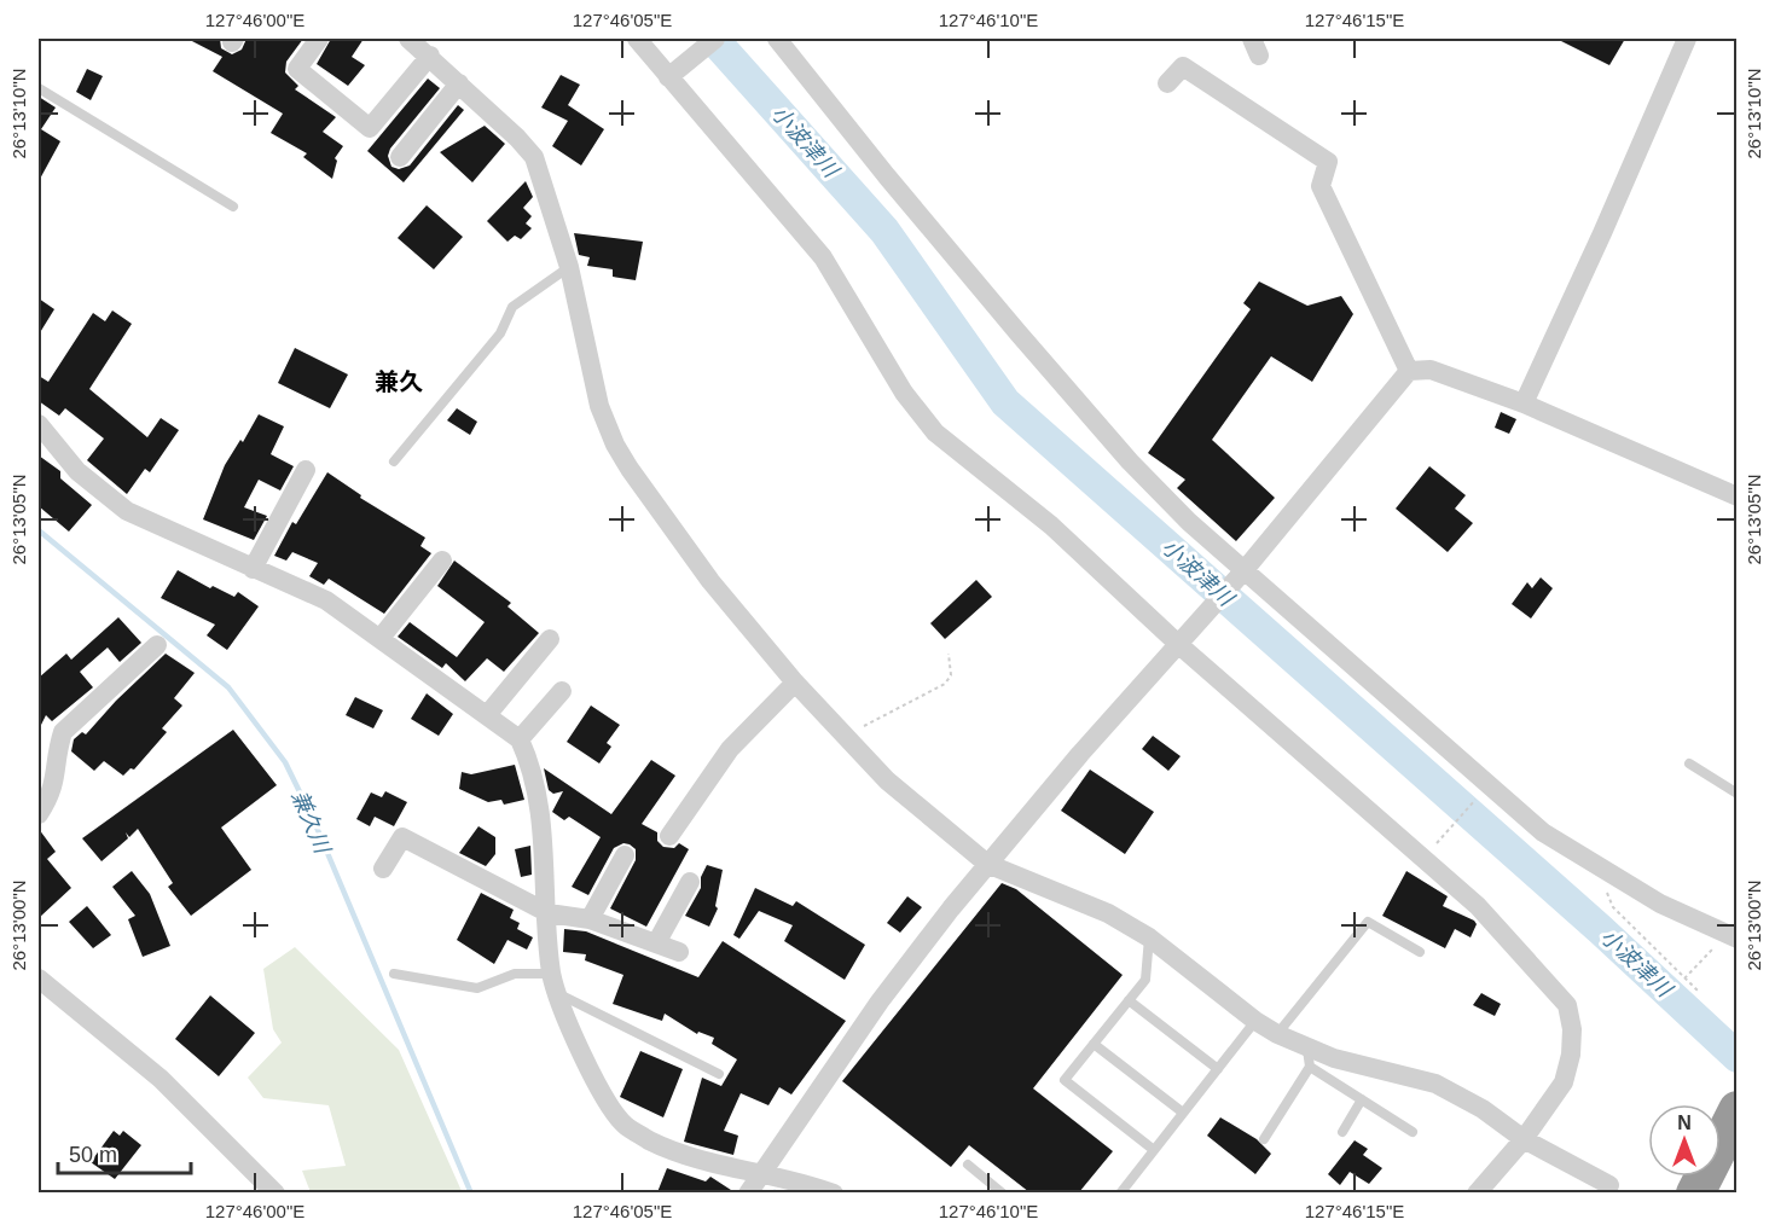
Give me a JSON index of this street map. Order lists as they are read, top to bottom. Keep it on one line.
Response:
{"districts":["兼久"],"water":["小波津川","兼久川"],"scale_bar":"50 m","north":"top","coordinates":["127°46'00\"E","127°46'05\"E","127°46'10\"E","127°46'15\"E","26°13'10\"N","26°13'05\"N","26°13'00\"N"]}
